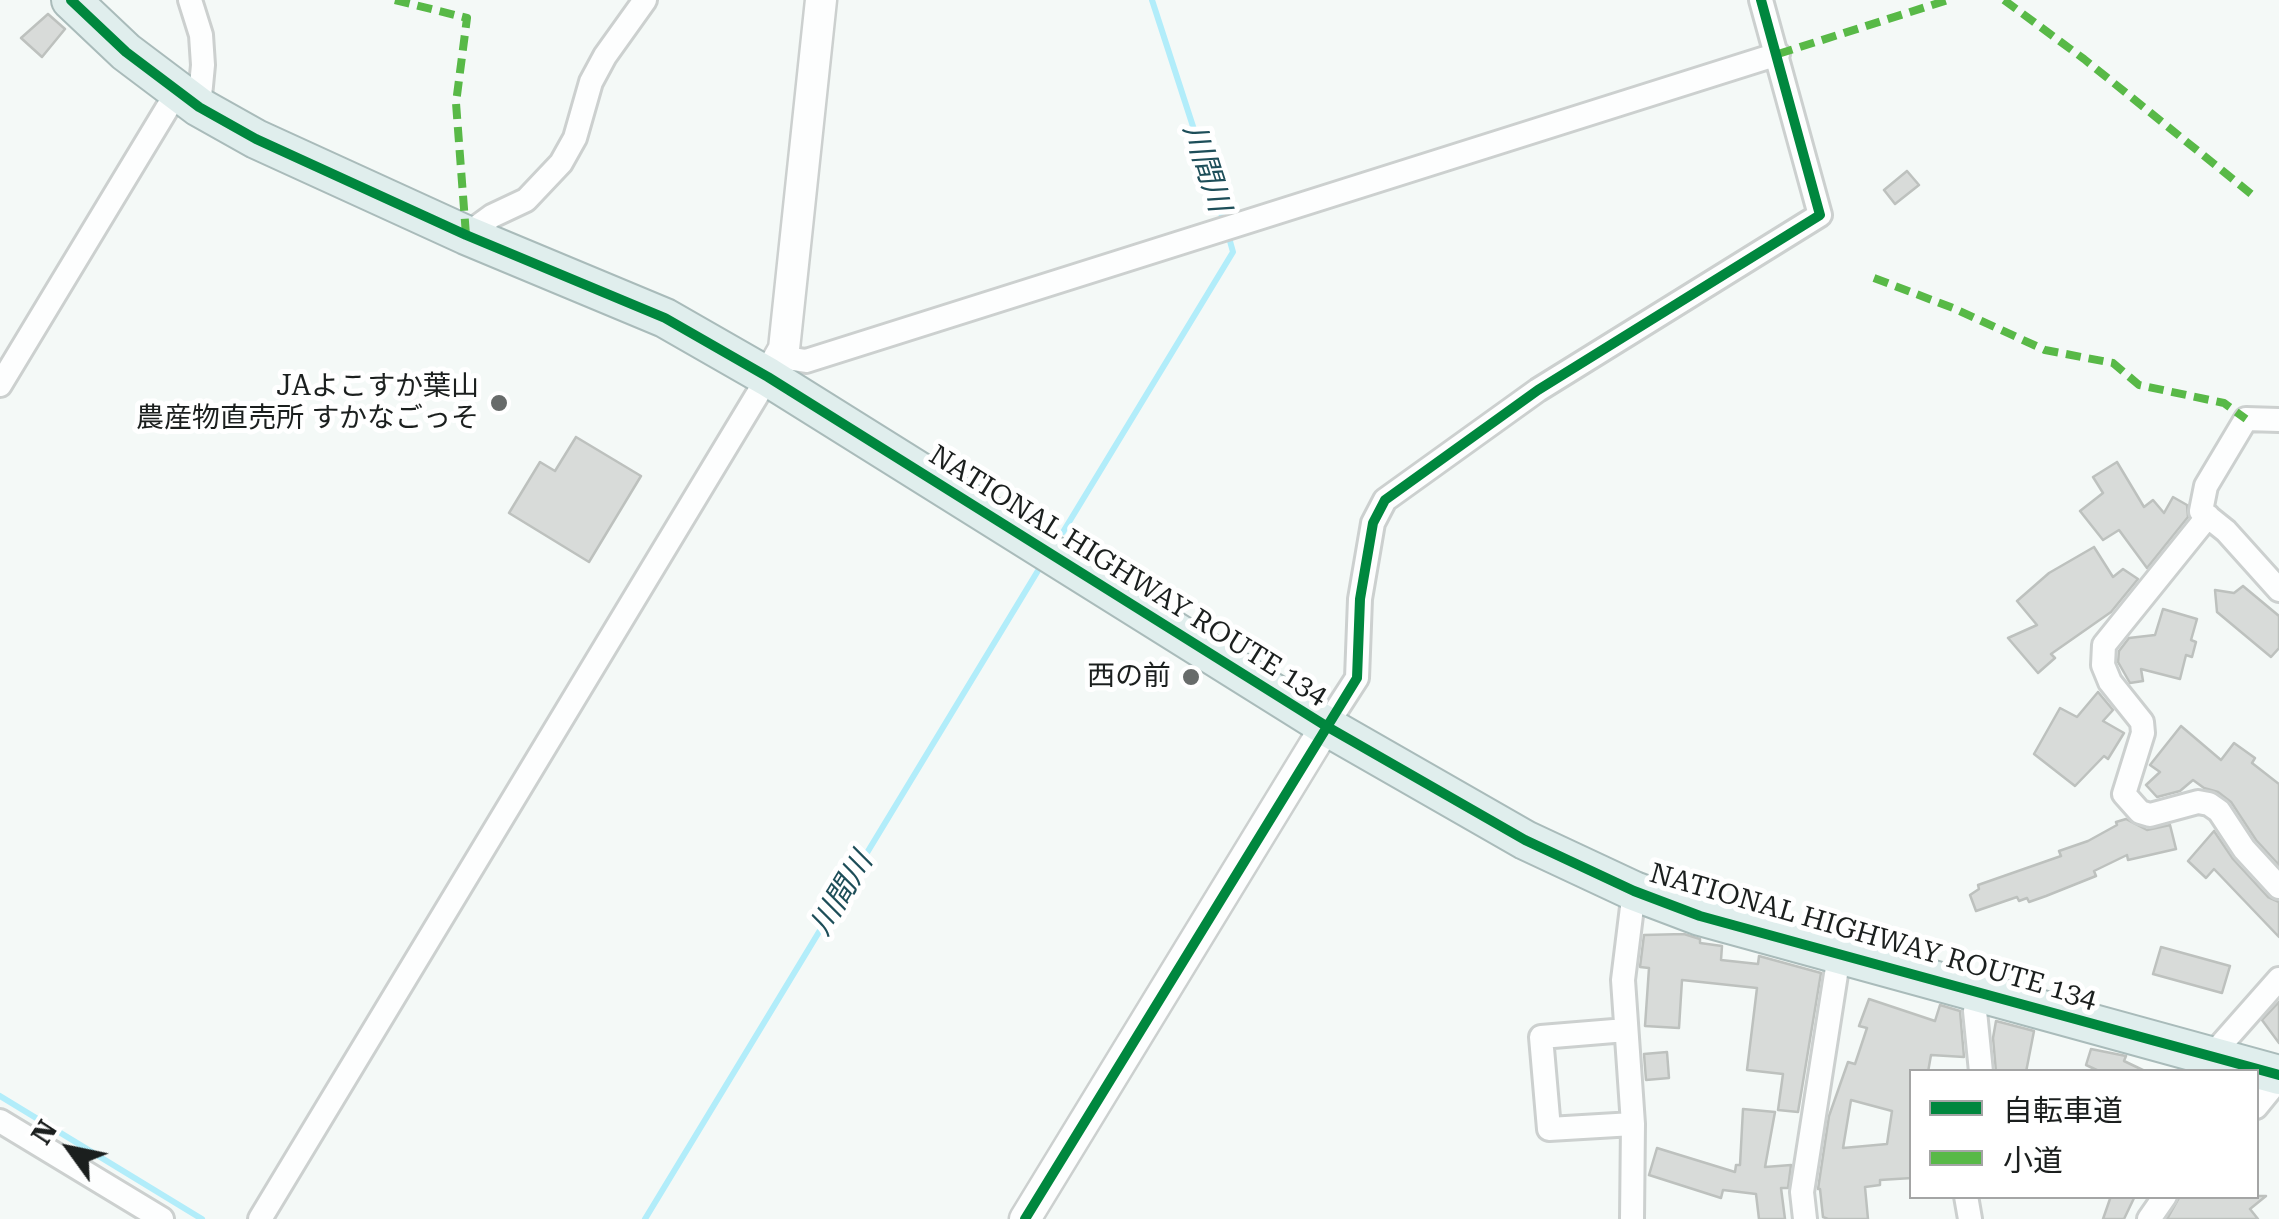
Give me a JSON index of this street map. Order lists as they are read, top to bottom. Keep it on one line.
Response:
{"streets":{"highway":["NATIONAL HIGHWAY ROUTE 134"]},"water":["川間川"],"places":["JAよこすか葉山 農産物直売所 すかなごっそ","西の前"],"legend":["自転車道","小道"],"north":"top left"}
